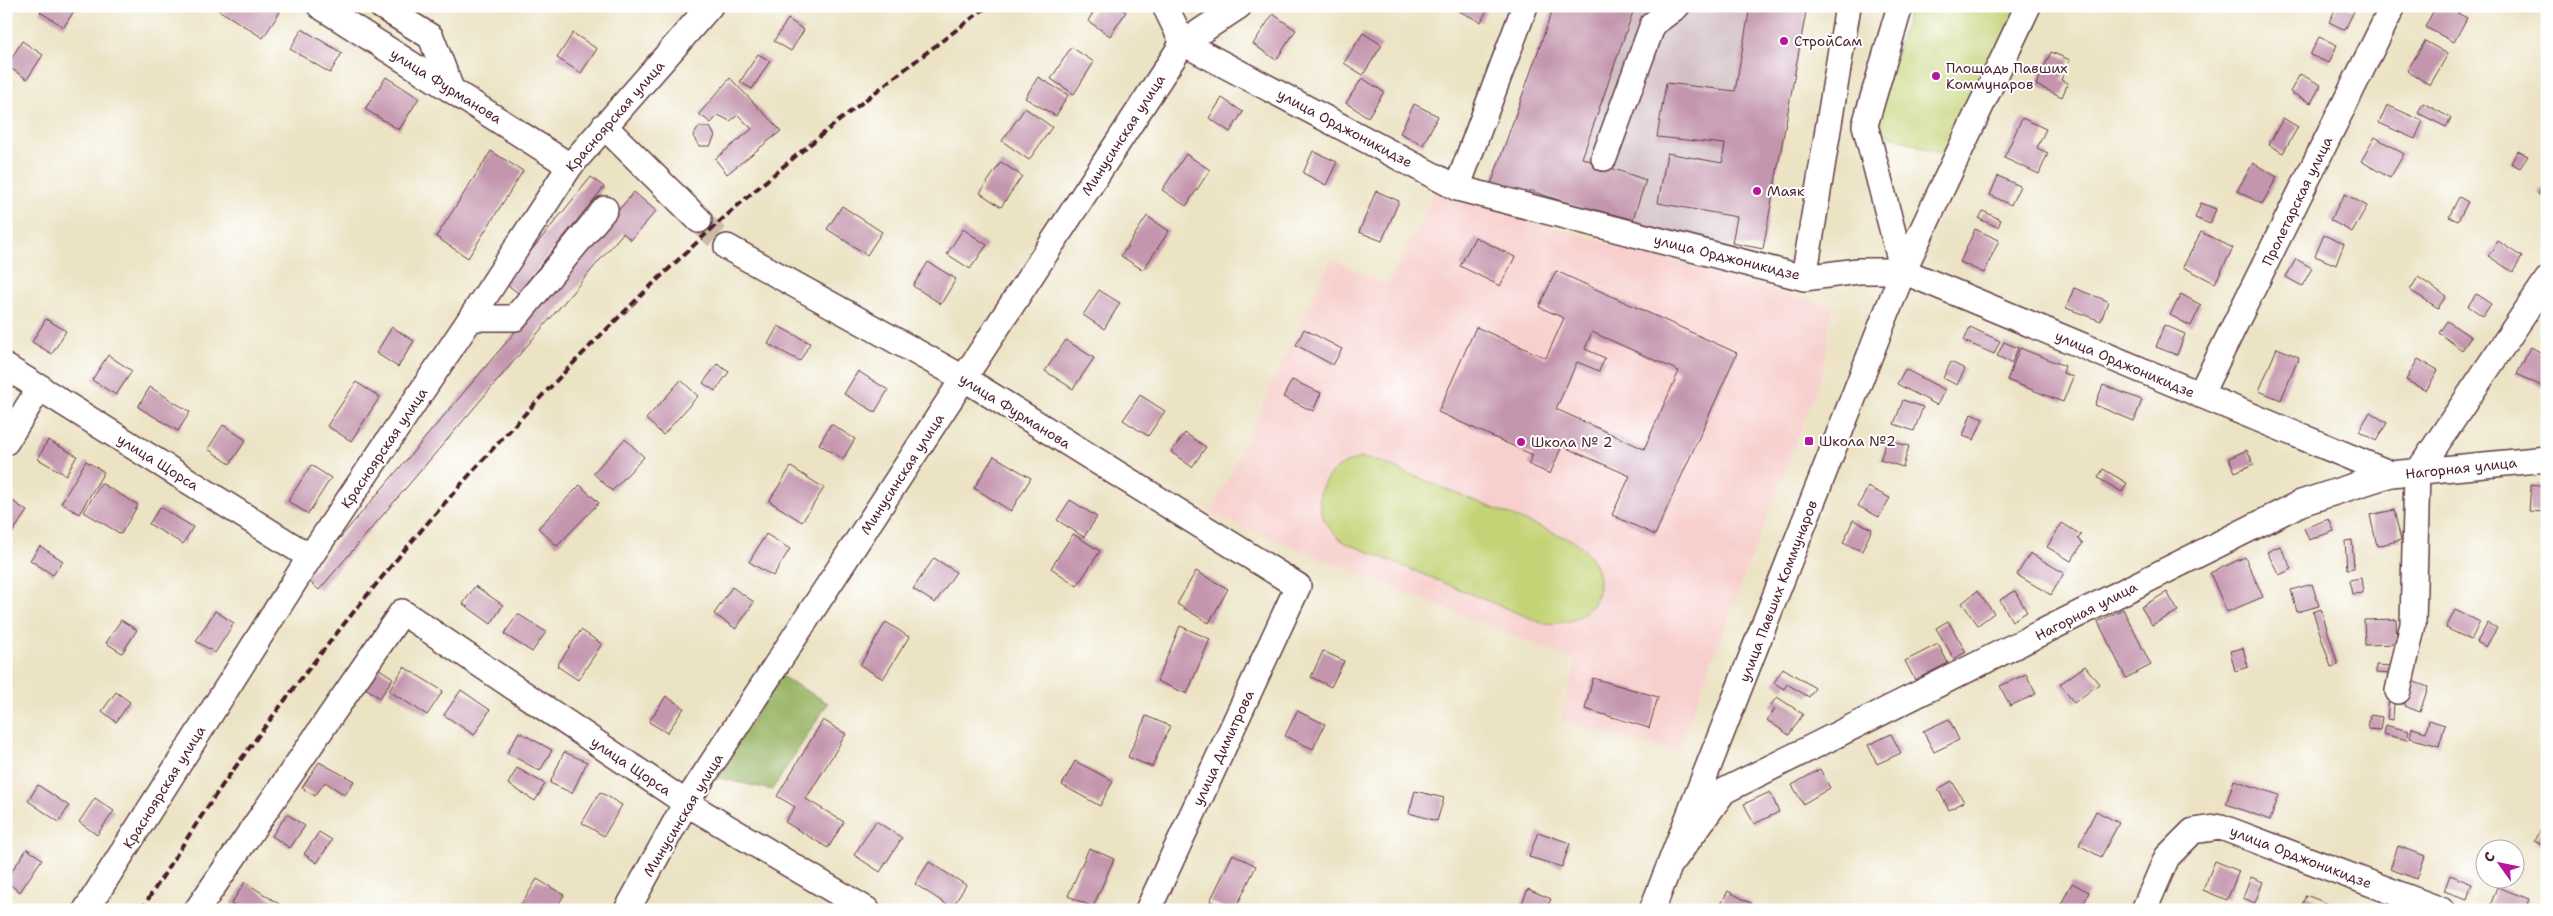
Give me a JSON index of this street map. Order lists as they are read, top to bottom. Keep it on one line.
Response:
{"streets":{"street":["улица Фурманова","Красноярская улица","улица Орджоникидзе","Минусинская улица","Пролетарская улица","улица Щорса","Нагорная улица","улица Павших Коммунаров","улица Димитрова"]},"crossings":[["улица Фурманова","Красноярская улица"],["улица Фурманова","Минусинская улица"],["улица Фурманова","улица Димитрова"],["Красноярская улица","улица Щорса"],["улица Орджоникидзе","Минусинская улица"],["улица Орджоникидзе","Пролетарская улица"],["улица Орджоникидзе","Нагорная улица"],["улица Орджоникидзе","улица Павших Коммунаров"],["Минусинская улица","улица Щорса"],["Нагорная улица","улица Павших Коммунаров"]],"places":{"other":["СтройСам","Площадь Павших Коммунаров","Маяк","Школа № 2"],"transit":["Школа №2"]},"north":"top left"}
